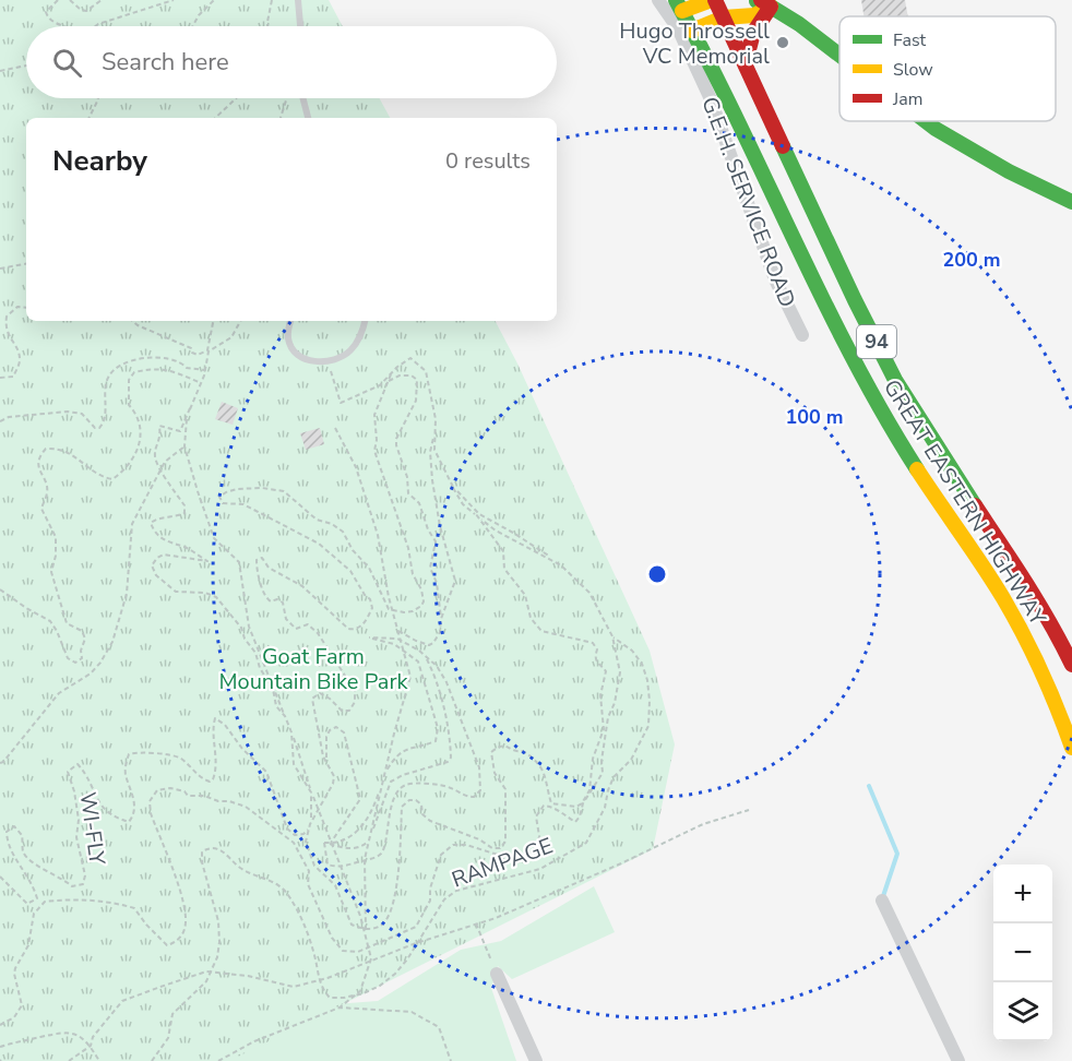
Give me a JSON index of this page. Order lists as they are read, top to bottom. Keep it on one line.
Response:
{"streets":{"main road":["94","GREAT EASTERN HIGHWAY"],"street":["G.E.H. SERVICE ROAD"],"path":["WI-FLY","RAMPAGE"]},"parks":["Goat Farm Mountain Bike Park"],"places":["Hugo Throssell VC Memorial"],"legend":["Fast","Slow","Jam"],"page":{"search":"Search here","heading":["Nearby","0 results"],"map_buttons":["+","−"]},"rings":["200 m","100 m"]}
